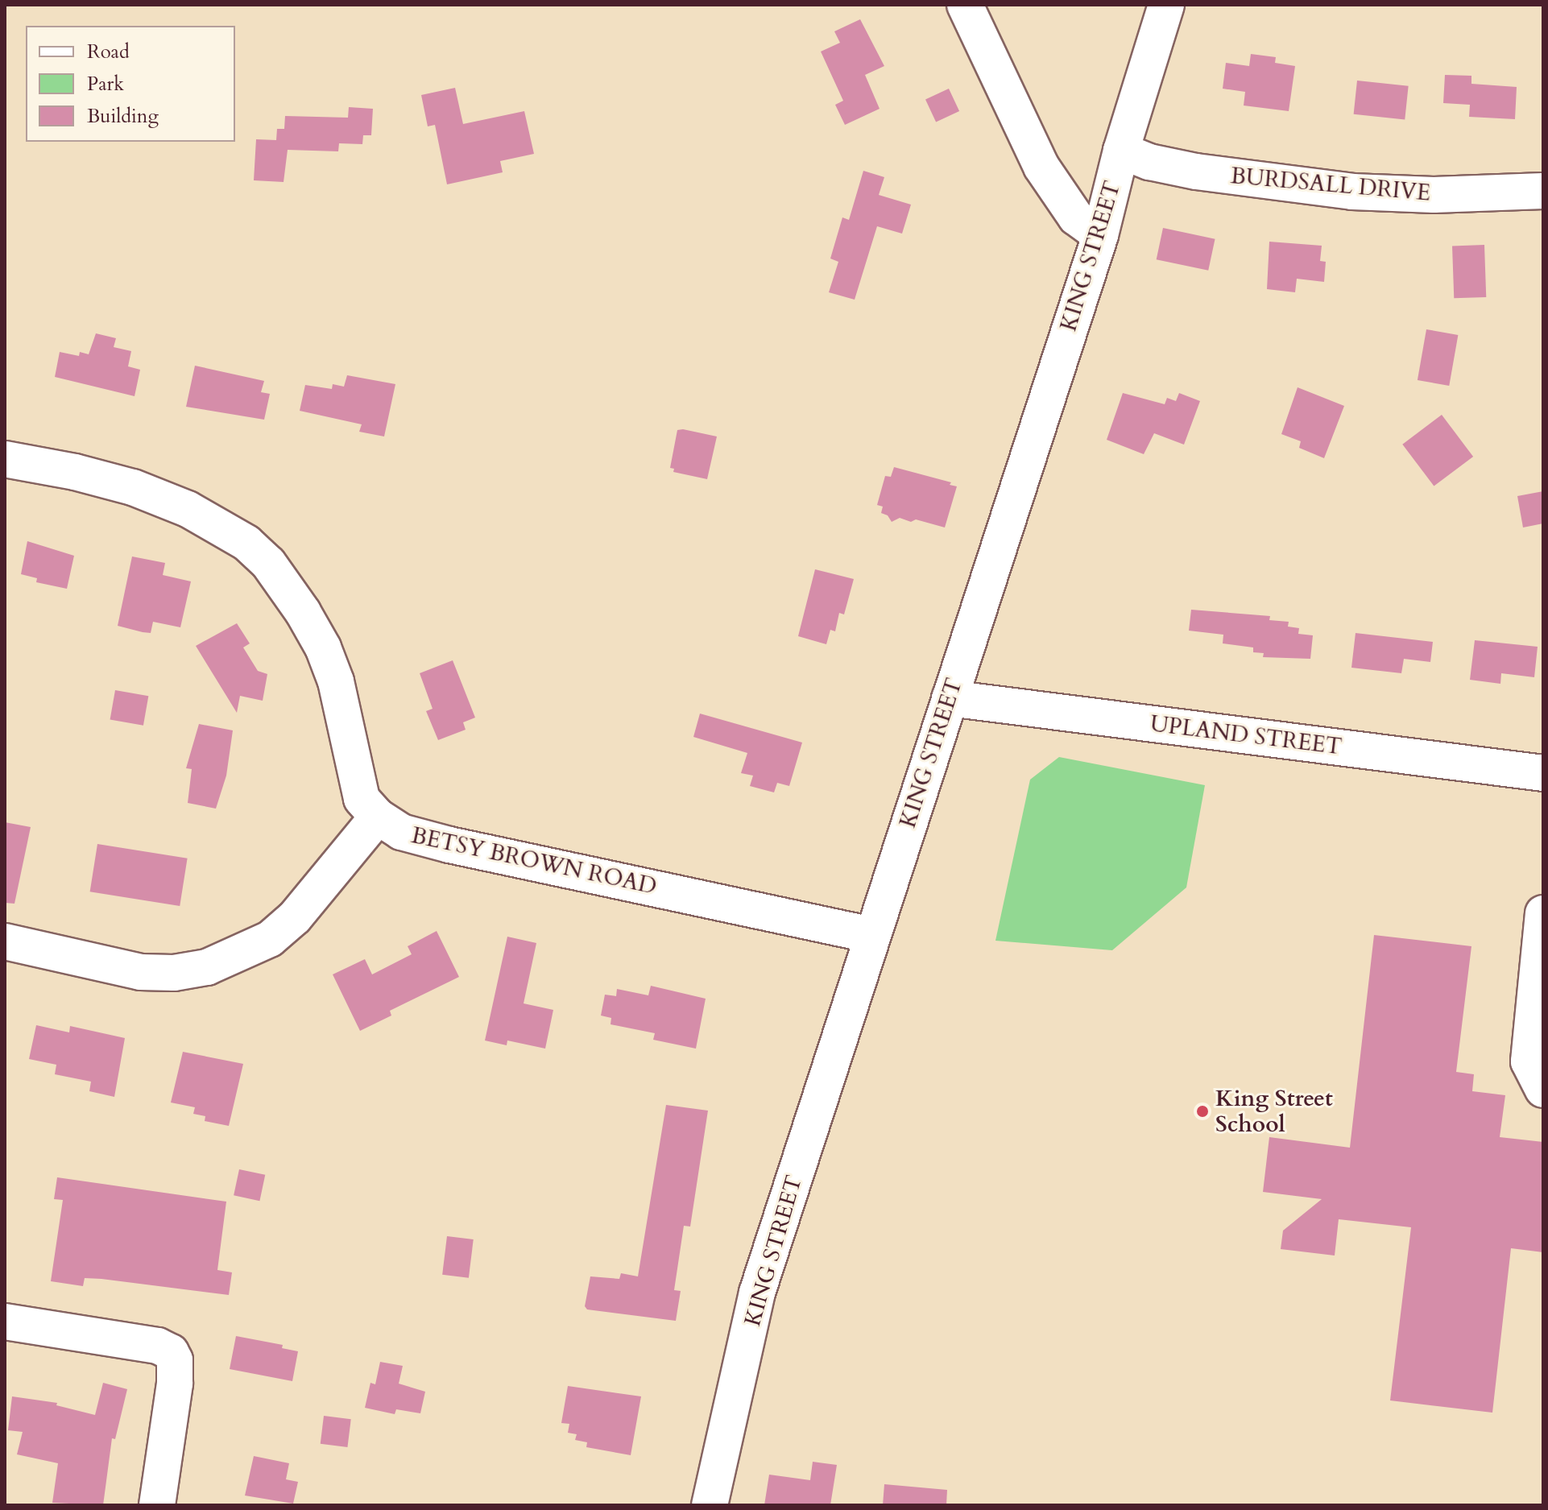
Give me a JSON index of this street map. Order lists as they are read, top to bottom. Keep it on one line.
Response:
{"streets":{"street":["BURDSALL DRIVE","KING STREET","UPLAND STREET","BETSY BROWN ROAD"]},"crossings":[["BURDSALL DRIVE","KING STREET"],["KING STREET","UPLAND STREET"],["KING STREET","BETSY BROWN ROAD"]],"places":["King Street School"],"legend":["Road","Park","Building"]}
